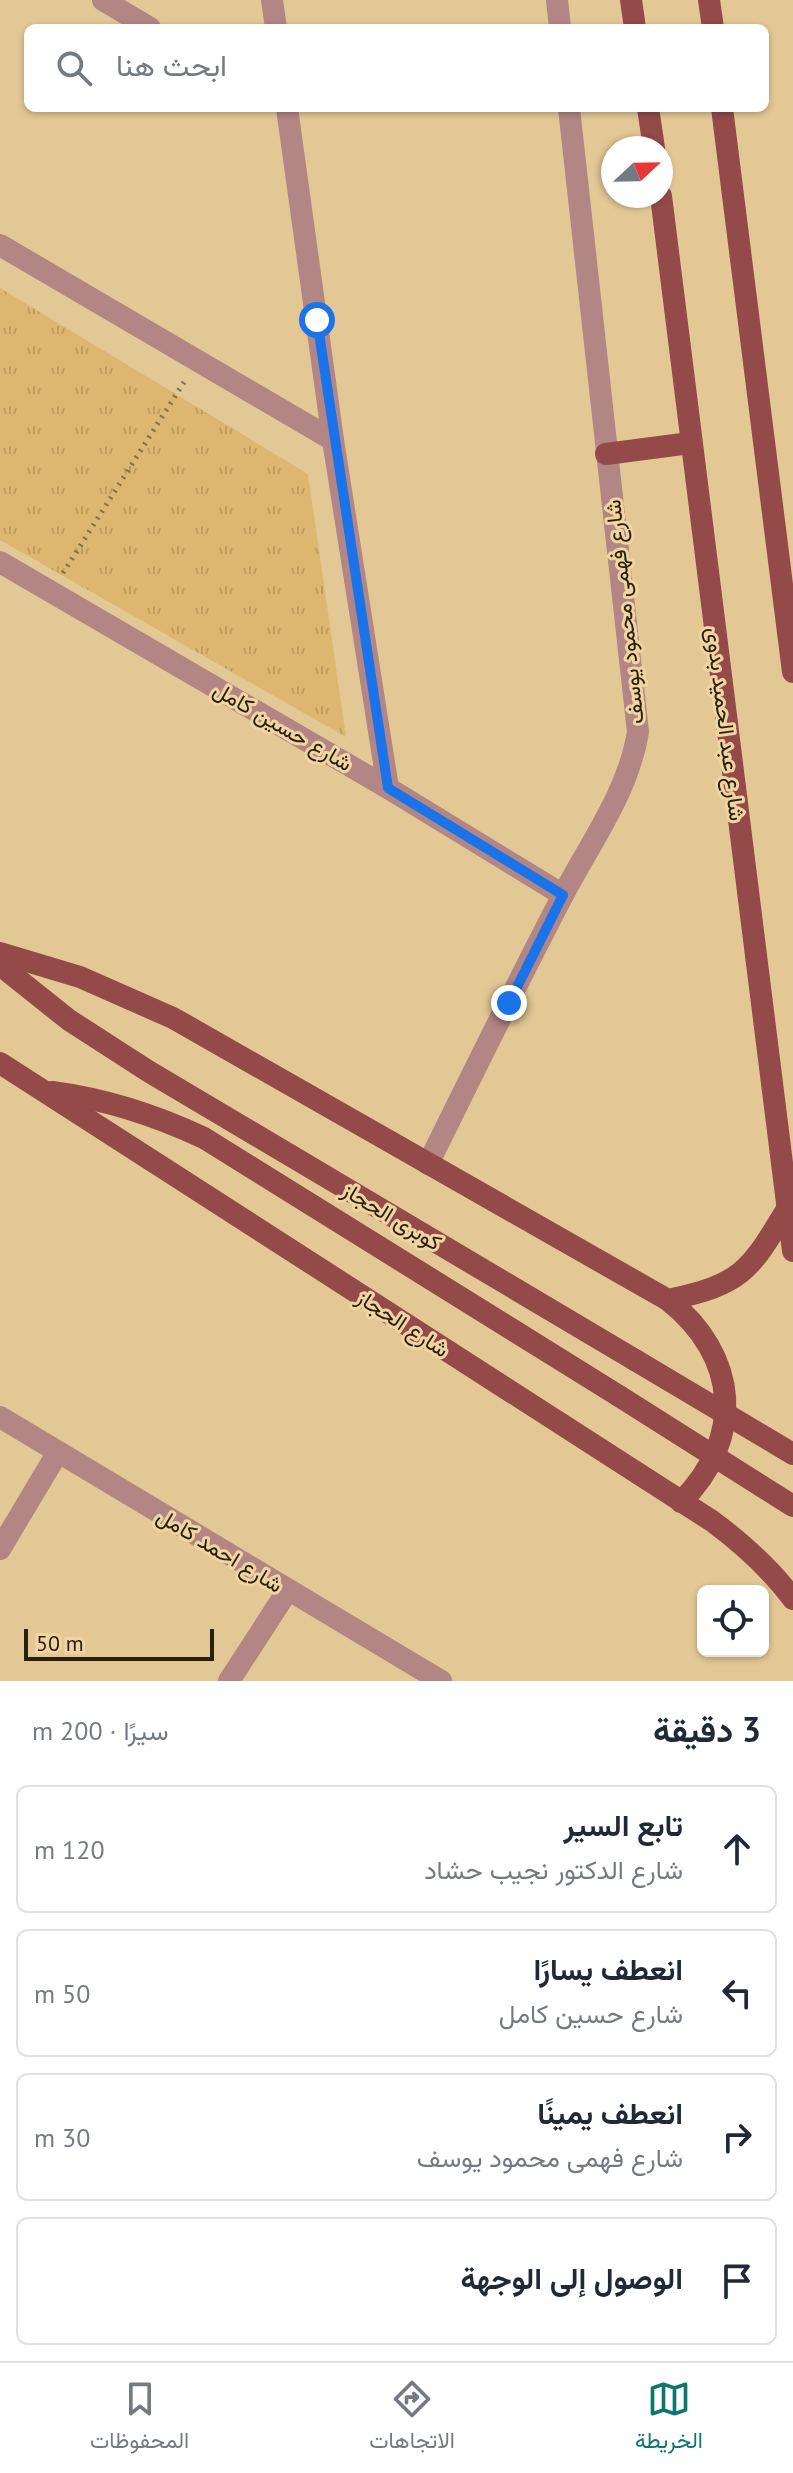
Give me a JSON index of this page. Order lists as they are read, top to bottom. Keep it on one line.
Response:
{"streets":{"main road":["شارع عبد الحميد بدوى","كوبرى الحجاز","شارع الحجاز"],"street":["شارع فهمى محمود يوسف","شارع حسين كامل","شارع احمد كامل"]},"crossings":[["شارع فهمى محمود يوسف","شارع حسين كامل"],["كوبرى الحجاز","شارع الحجاز"]],"scale_bar":"50 m","north":"right","page":{"search":"ابحث هنا","scale":"50 m","heading":["3 دقيقة","سيرًا · 200 m"],"list":[["تابع السير","شارع الدكتور نجيب حشاد","120 m"],["انعطف يسارًا","شارع حسين كامل","50 m"],["انعطف يمينًا","شارع فهمى محمود يوسف","30 m"],"الوصول إلى الوجهة"],"nav":["الخريطة","الاتجاهات","المحفوظات"]}}
